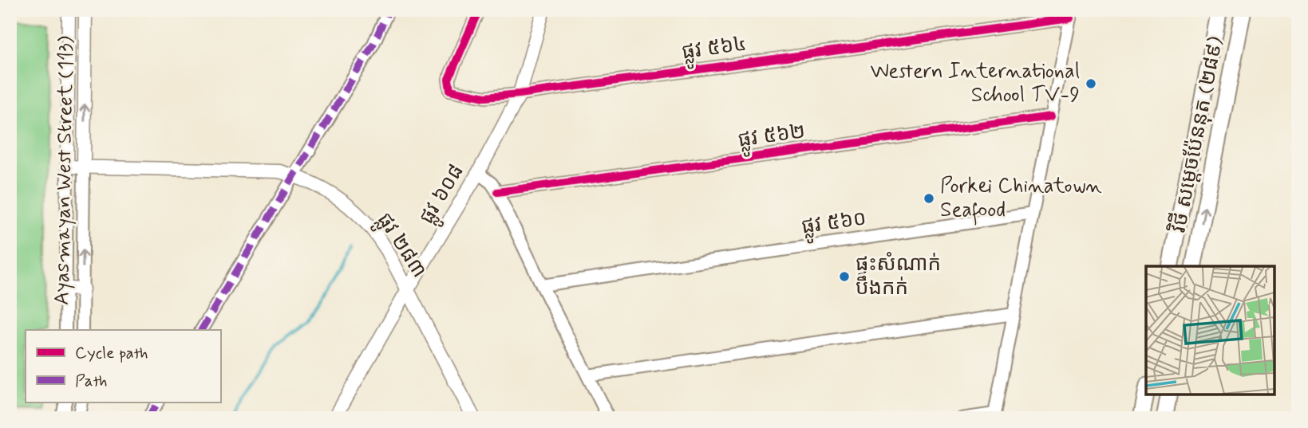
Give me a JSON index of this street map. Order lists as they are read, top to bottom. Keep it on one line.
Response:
{"streets":{"main road":["វិថី សម្តេចប៉ែននុត (២៨៩)"],"street":["ផ្លូវ ៥៦៤","ផ្លូវ ៥៦២","Ayasmayan West Street (113)","ផ្លូវ ៦០៨","ផ្លូវ ៥៦០","ផ្លូវ ២៨៣"]},"crossings":[["ផ្លូវ ៥៦៤","ផ្លូវ ៦០៨"],["Ayasmayan West Street (113)","ផ្លូវ ២៨៣"],["ផ្លូវ ៦០៨","ផ្លូវ ២៨៣"]],"places":["Western International School TV-9","Porkei Chinatown Seafood","ផ្ទះសំណាក់ បឹងកក់"],"legend":["Cycle path","Path"]}
